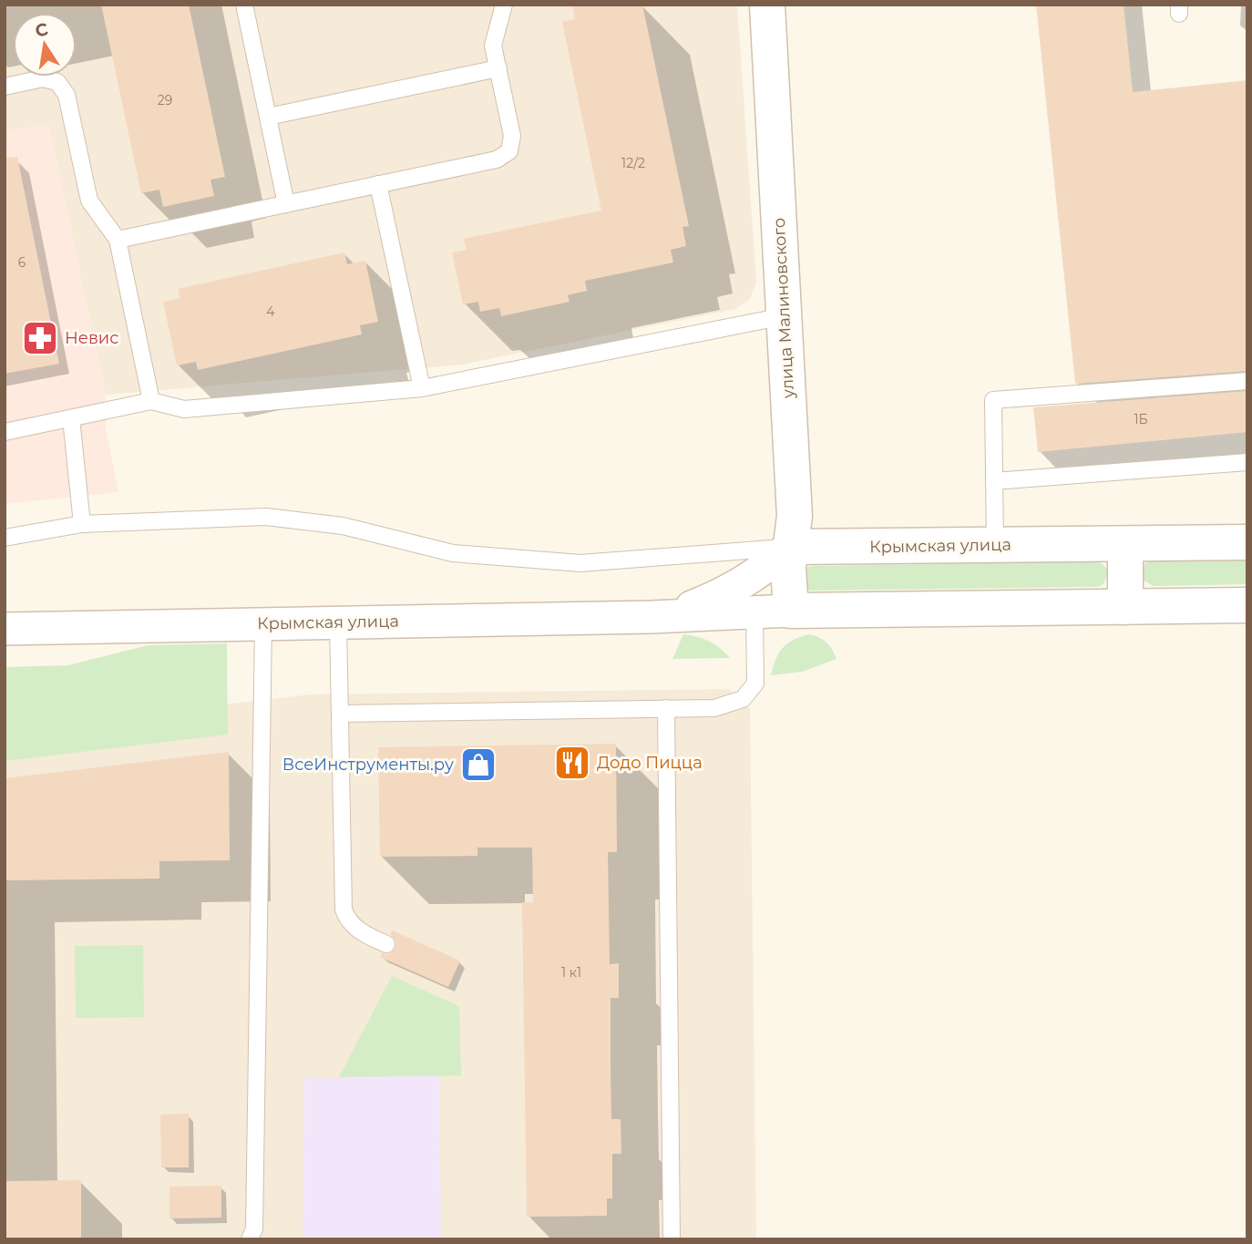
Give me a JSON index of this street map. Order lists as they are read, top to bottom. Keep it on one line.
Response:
{"streets":{"street":["улица Малиновского","Крымская улица"]},"crossings":[["улица Малиновского","Крымская улица"]],"places":{"pharmacy":["Невис"],"restaurant":["Додо Пицца"],"shop":["ВсеИнструменты.ру"]},"house_numbers":["29","12/2","6","4","1Б","1 к1"],"north":"top"}
